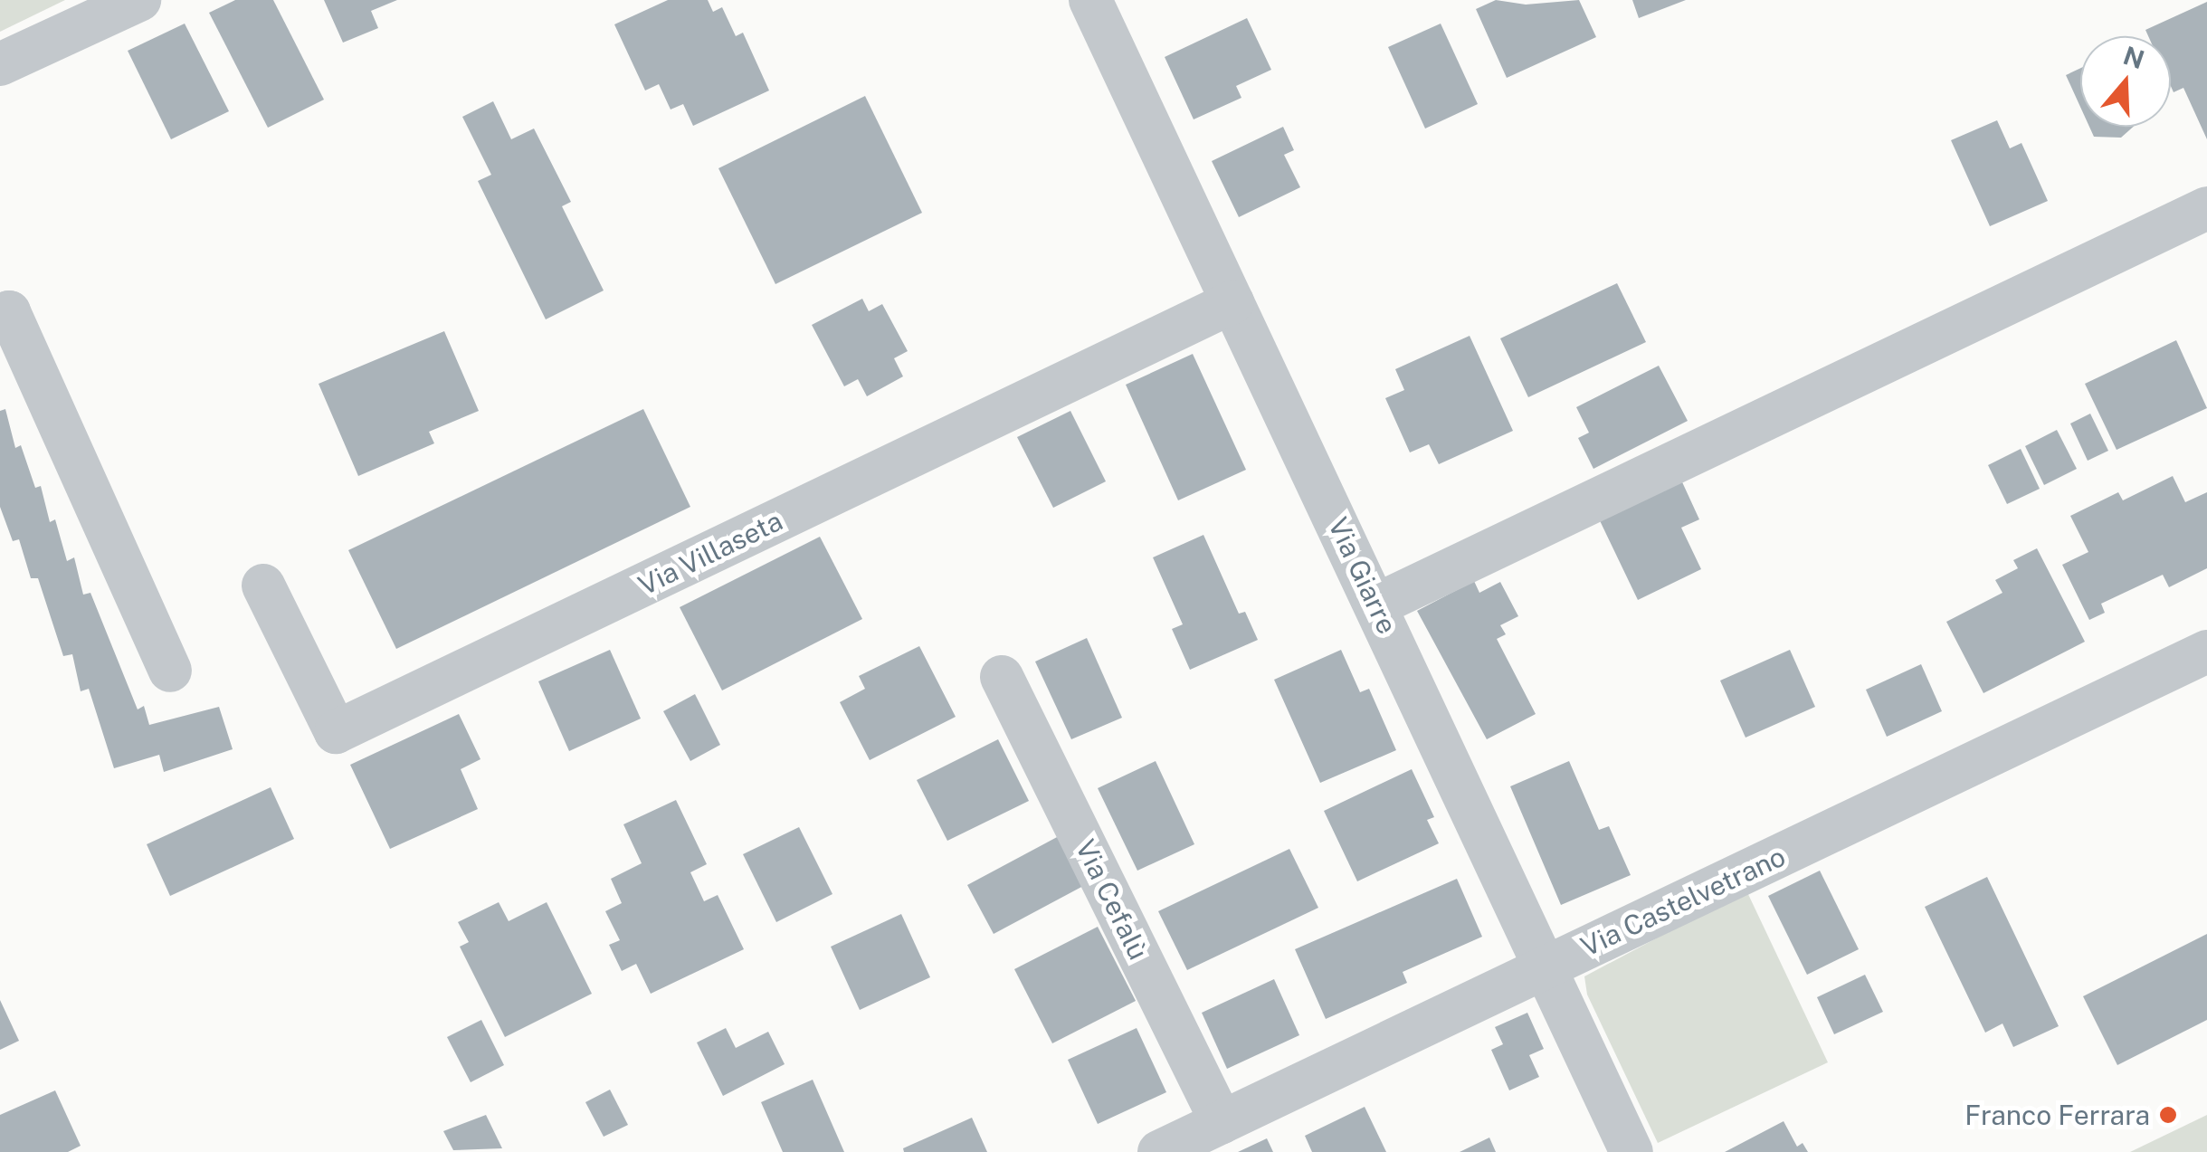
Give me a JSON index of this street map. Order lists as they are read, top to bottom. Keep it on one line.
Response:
{"streets":{"street":["Via Villaseta","Via Giarre","Via Cefalù","Via Castelvetrano"]},"crossings":[["Via Villaseta","Via Giarre"],["Via Giarre","Via Castelvetrano"],["Via Cefalù","Via Castelvetrano"]],"places":["Franco Ferrara"],"north":"top"}
